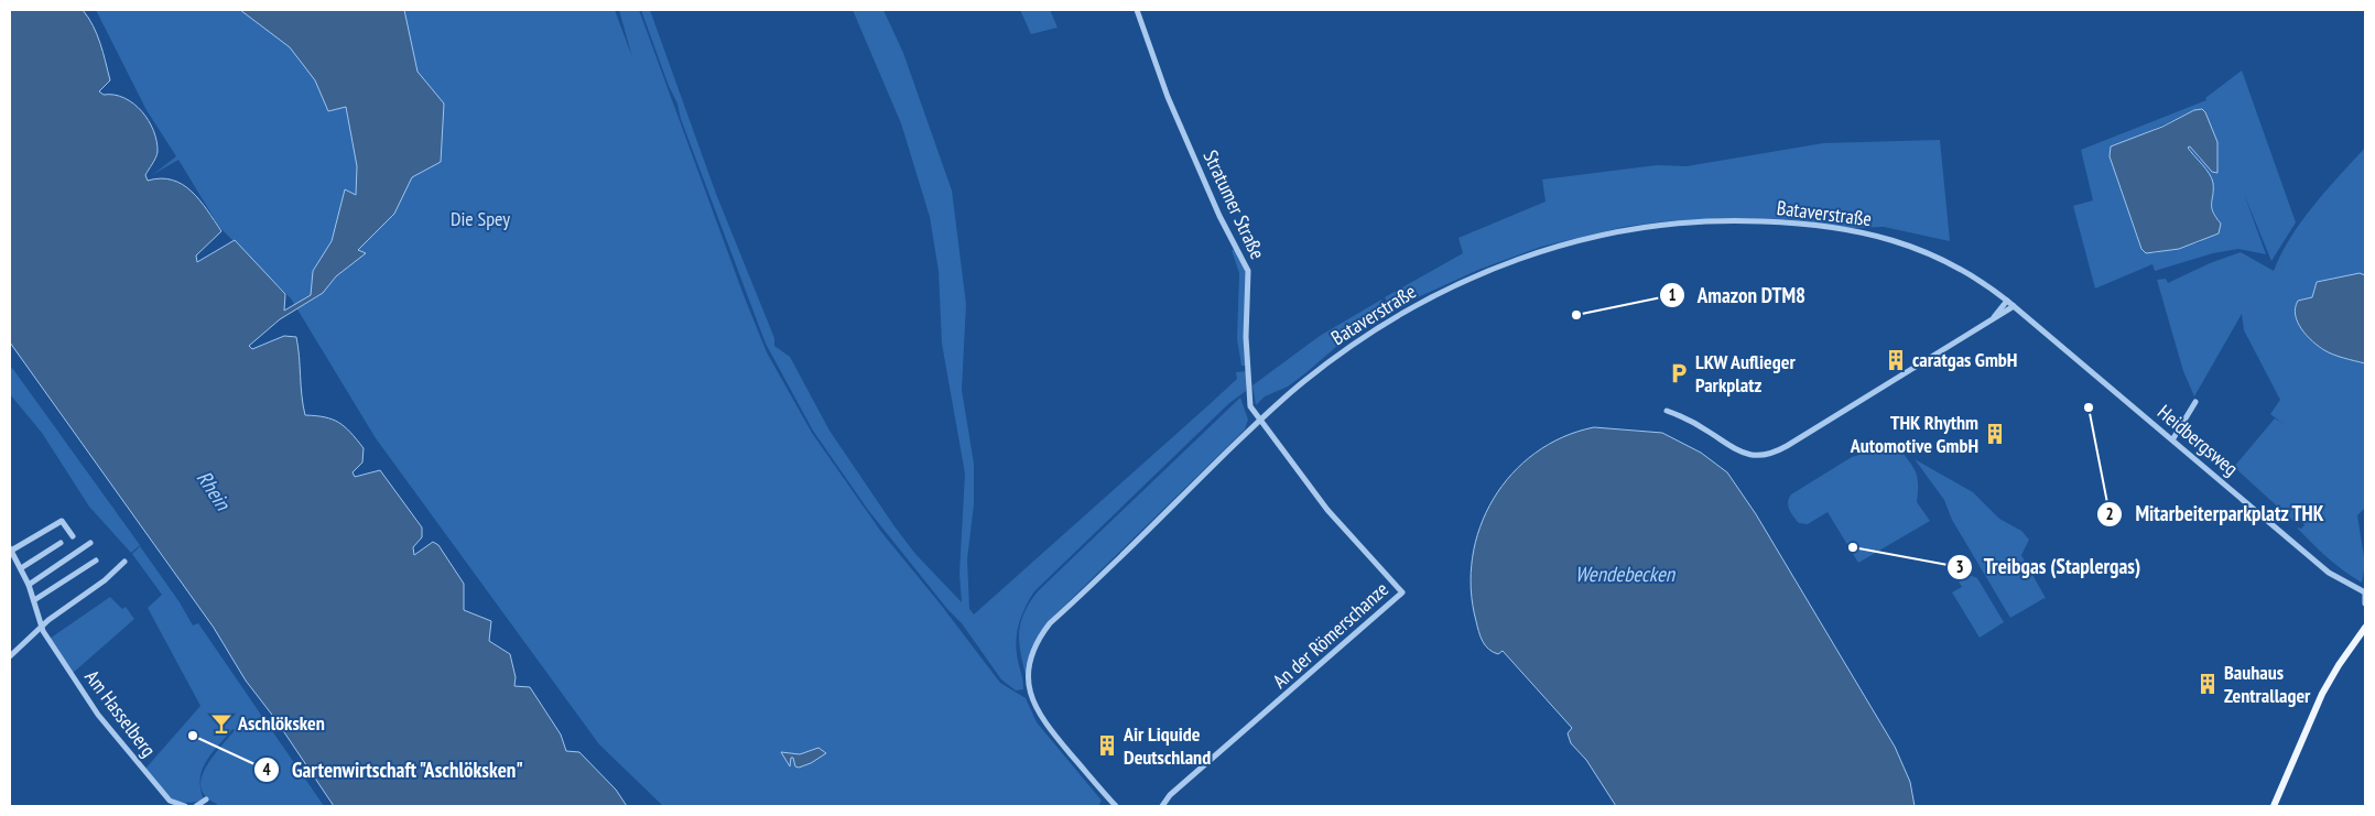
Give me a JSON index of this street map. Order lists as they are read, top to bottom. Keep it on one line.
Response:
{"streets":{"street":["Stratumer Straße","Bataverstraße","Heidbergsweg","An der Römerschanze","Am Hasselberg"]},"crossings":[["Stratumer Straße","Bataverstraße"],["Stratumer Straße","An der Römerschanze"],["Bataverstraße","Heidbergsweg"],["Bataverstraße","An der Römerschanze"]],"water":["Rhein","Wendebecken"],"parks":["Die Spey"],"places":{"other":["Amazon DTM8","Mitarbeiterparkplatz THK","Treibgas (Staplergas)","Gartenwirtschaft \"Aschlöksken\""],"building":["caratgas GmbH","THK Rhythm Automotive GmbH","Bauhaus Zentrallager","Air Liquide Deutschland"],"parking":["LKW Auflieger Parkplatz"],"bar":["Aschlöksken"]}}
